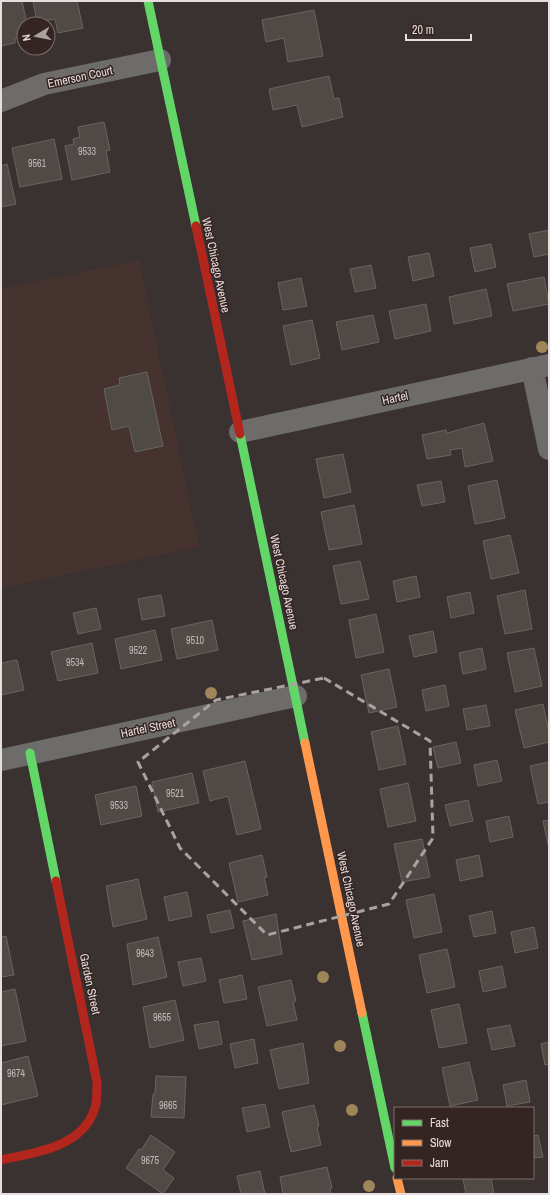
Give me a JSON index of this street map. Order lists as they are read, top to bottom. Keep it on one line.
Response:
{"streets":{"street":["Emerson Court","West Chicago Avenue","Hartel","Hartel Street","Garden Street"]},"crossings":[["Emerson Court","West Chicago Avenue"],["West Chicago Avenue","Hartel"],["West Chicago Avenue","Hartel Street"],["Hartel Street","Garden Street"]],"house_numbers":["9533","9561","9510","9522","9534","9521","9533","9643","9655","9674","9665","9675"],"legend":["Fast","Slow","Jam"],"scale_bar":"20 m","north":"left"}
